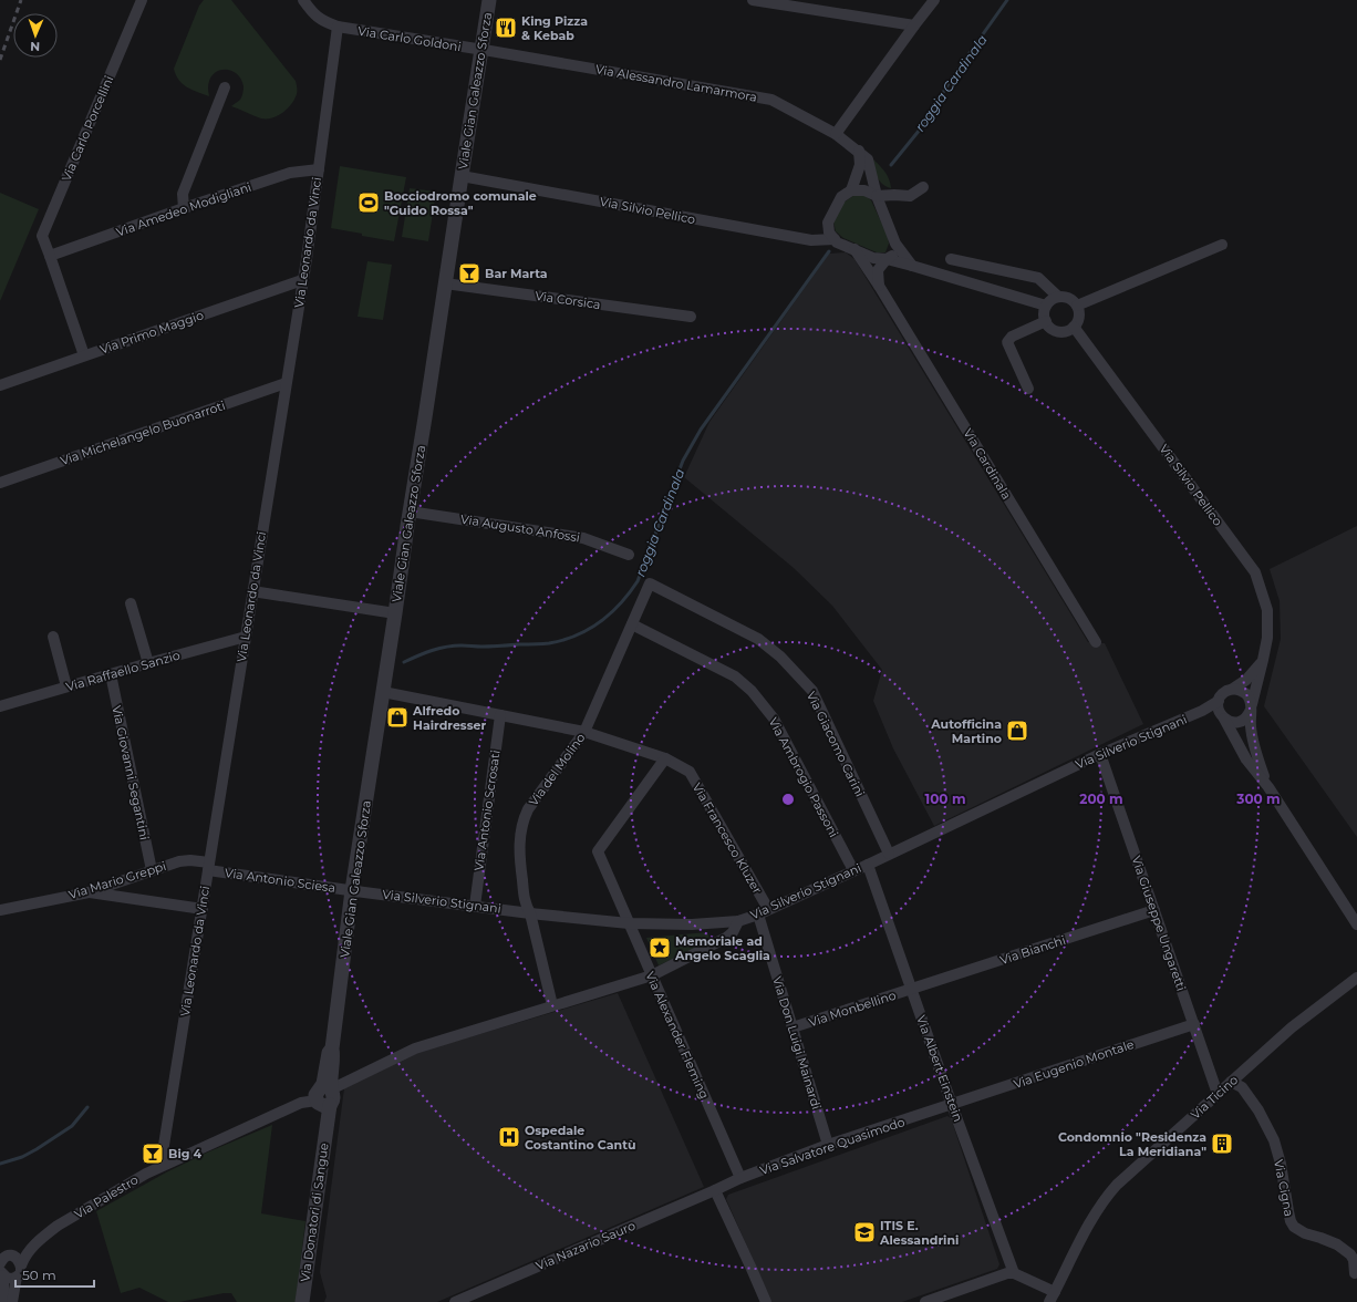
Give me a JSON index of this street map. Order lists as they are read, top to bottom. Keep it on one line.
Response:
{"streets":{"street":["Via Carlo Goldoni","Via Alessandro Lamarmora","Viale Gian Galeazzo Sforza","Via Carlo Porcellini","Via Amedeo Modigliani","Via Silvio Pellico","Via Leonardo da Vinci","Via Corsica","Via Primo Maggio","Via Michelangelo Buonarroti","Via Cardinala","Via Augusto Anfossi","Via Raffaello Sanzio","Via Silverio Stignani","Via Giacomo Carini","Via del Molino","Via Giovanni Segantini","Via Ambrogio Passoni","Via Antonio Scrosati","Via Francesco Kluzer","Via Mario Greppi","Via Antonio Sciesa","Via Giuseppe Ungaretti","Via Bianchi","Via Monbellino","Via Alexander Fleming","Via Don Luigi Mainardi","Via Eugenio Montale","Via Albert Einstein","Via Ticino","Via Salvatore Quasimodo","Via Cigna","Via Palestro","Via Donatori di Sangue","Via Nazario Sauro"]},"crossings":[["Via Carlo Goldoni","Via Alessandro Lamarmora"],["Via Carlo Goldoni","Viale Gian Galeazzo Sforza"],["Via Carlo Goldoni","Via Leonardo da Vinci"],["Via Alessandro Lamarmora","Viale Gian Galeazzo Sforza"],["Via Alessandro Lamarmora","Via Silvio Pellico"],["Via Alessandro Lamarmora","Via Cardinala"],["Viale Gian Galeazzo Sforza","Via Silvio Pellico"],["Viale Gian Galeazzo Sforza","Via Corsica"],["Viale Gian Galeazzo Sforza","Via Augusto Anfossi"],["Viale Gian Galeazzo Sforza","Via Silverio Stignani"],["Viale Gian Galeazzo Sforza","Via Francesco Kluzer"],["Viale Gian Galeazzo Sforza","Via Antonio Sciesa"],["Viale Gian Galeazzo Sforza","Via Palestro"],["Viale Gian Galeazzo Sforza","Via Donatori di Sangue"],["Via Carlo Porcellini","Via Amedeo Modigliani"],["Via Carlo Porcellini","Via Primo Maggio"],["Via Amedeo Modigliani","Via Leonardo da Vinci"],["Via Silvio Pellico","Via Cardinala"],["Via Silvio Pellico","Via Silverio Stignani"],["Via Leonardo da Vinci","Via Primo Maggio"],["Via Leonardo da Vinci","Via Michelangelo Buonarroti"],["Via Leonardo da Vinci","Via Raffaello Sanzio"],["Via Leonardo da Vinci","Via Mario Greppi"],["Via Leonardo da Vinci","Via Antonio Sciesa"],["Via Leonardo da Vinci","Via Palestro"],["Via Raffaello Sanzio","Via Giovanni Segantini"],["Via Silverio Stignani","Via Giacomo Carini"],["Via Silverio Stignani","Via del Molino"],["Via Silverio Stignani","Via Ambrogio Passoni"],["Via Silverio Stignani","Via Antonio Scrosati"],["Via Silverio Stignani","Via Francesco Kluzer"],["Via Silverio Stignani","Via Antonio Sciesa"],["Via Silverio Stignani","Via Giuseppe Ungaretti"],["Via Silverio Stignani","Via Alexander Fleming"],["Via Silverio Stignani","Via Don Luigi Mainardi"],["Via Silverio Stignani","Via Albert Einstein"],["Via Silverio Stignani","Via Palestro"],["Via Giacomo Carini","Via del Molino"],["Via del Molino","Via Ambrogio Passoni"],["Via del Molino","Via Francesco Kluzer"],["Via del Molino","Via Palestro"],["Via Giovanni Segantini","Via Mario Greppi"],["Via Antonio Scrosati","Via Francesco Kluzer"],["Via Francesco Kluzer","Via Alexander Fleming"],["Via Mario Greppi","Via Antonio Sciesa"],["Via Giuseppe Ungaretti","Via Bianchi"],["Via Giuseppe Ungaretti","Via Eugenio Montale"],["Via Giuseppe Ungaretti","Via Ticino"],["Via Bianchi","Via Monbellino"],["Via Bianchi","Via Albert Einstein"],["Via Monbellino","Via Don Luigi Mainardi"],["Via Monbellino","Via Albert Einstein"],["Via Alexander Fleming","Via Salvatore Quasimodo"],["Via Alexander Fleming","Via Palestro"],["Via Don Luigi Mainardi","Via Salvatore Quasimodo"],["Via Eugenio Montale","Via Albert Einstein"],["Via Eugenio Montale","Via Salvatore Quasimodo"],["Via Albert Einstein","Via Salvatore Quasimodo"],["Via Ticino","Via Cigna"],["Via Salvatore Quasimodo","Via Nazario Sauro"],["Via Palestro","Via Donatori di Sangue"]],"water":["roggia Cardinala"],"places":{"restaurant":["King Pizza & Kebab"],"sports":["Bocciodromo comunale \"Guido Rossa\""],"bar":["Bar Marta","Big 4"],"shop":["Alfredo Hairdresser","Autofficina Martino"],"place":["Memoriale ad Angelo Scaglia"],"hospital":["Ospedale Costantino Cantù"],"building":["Condomnio \"Residenza La Meridiana\""],"school or university":["ITIS E. Alessandrini"]},"scale_bar":"50 m","north":"bottom","rings":["100 m","200 m","300 m"]}
